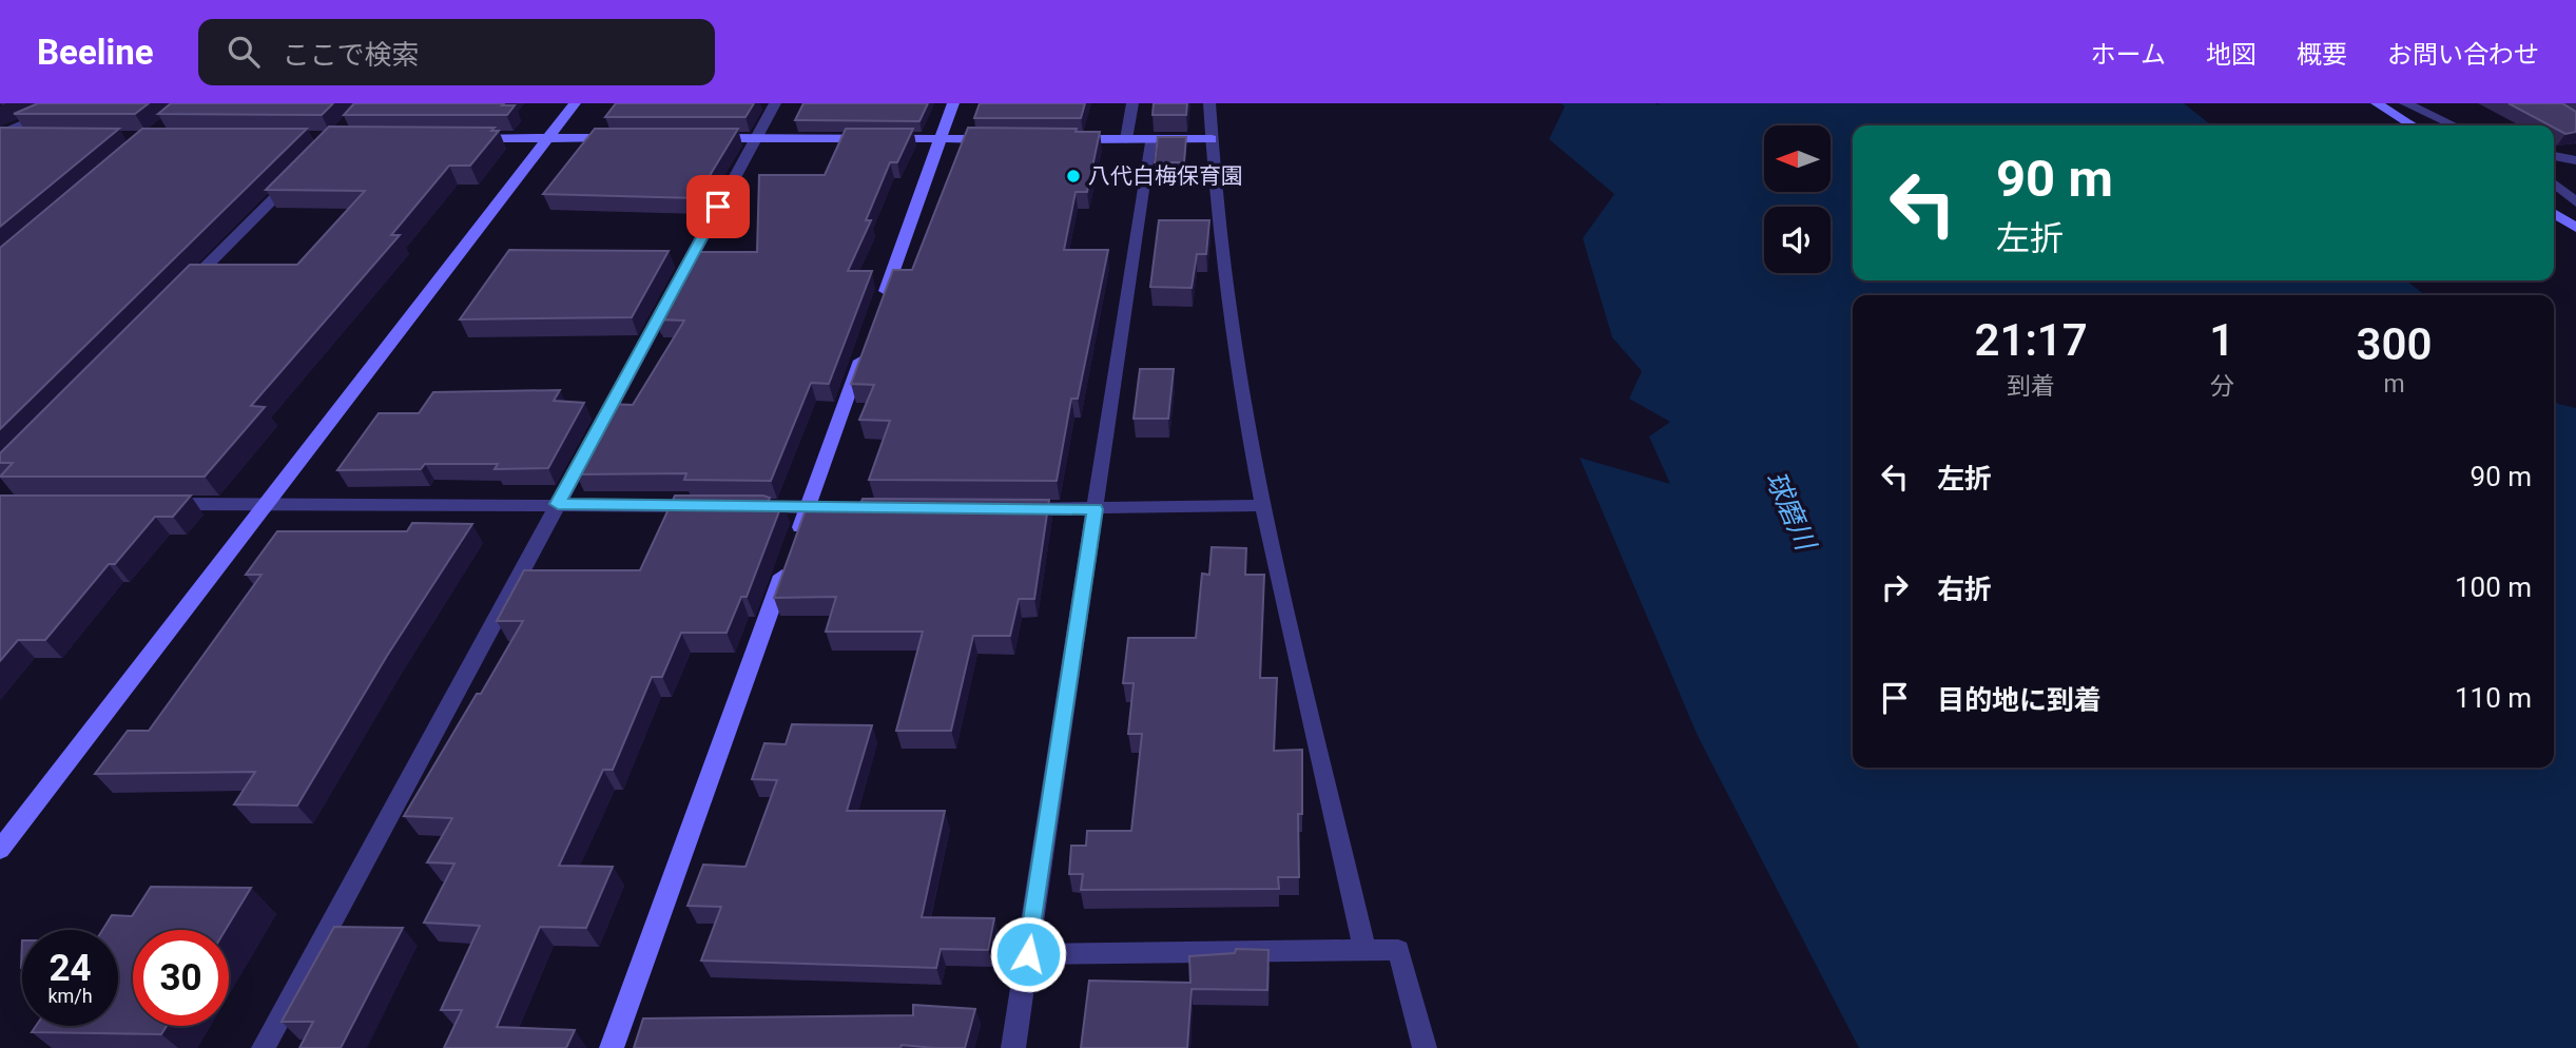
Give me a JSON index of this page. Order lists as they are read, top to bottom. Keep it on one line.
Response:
{"water":["球磨川"],"places":["八代白梅保育園"],"north":"left","page":{"header":"Beeline","search":"ここで検索","nav":["ホーム","地図","概要","お問い合わせ"],"turn":["90 m","左折"],"eta":["21:17","到着","1","分","300","m"],"list":[{"name":"左折","value":"90 m"},{"name":"右折","value":"100 m"},{"name":"目的地に到着","value":"110 m"}],"speed":"24 km/h","limit":"30"}}
